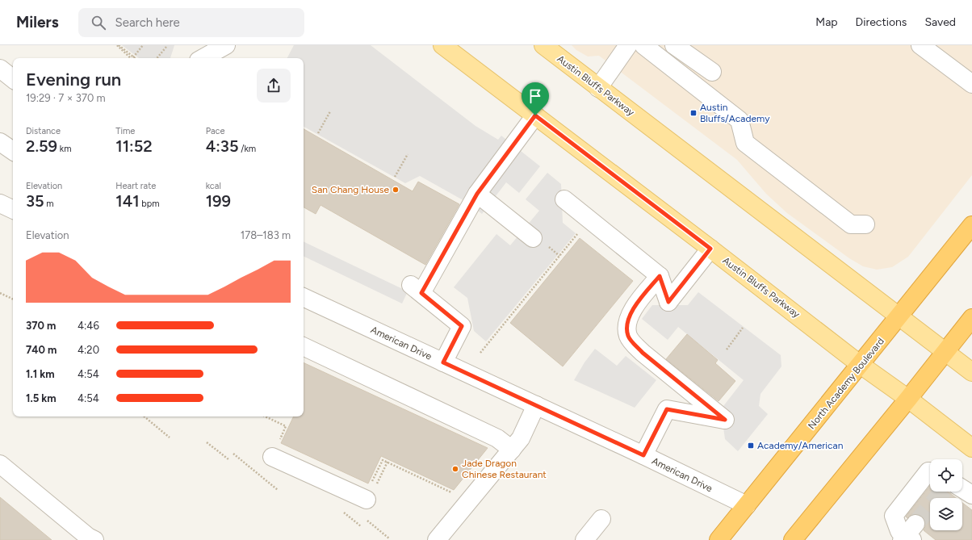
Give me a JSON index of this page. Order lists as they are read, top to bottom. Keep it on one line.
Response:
{"streets":{"highway":["North Academy Boulevard"],"main road":["Austin Bluffs Parkway"],"street":["American Drive"]},"crossings":[["Austin Bluffs Parkway","North Academy Boulevard"],["American Drive","North Academy Boulevard"]],"places":{"transit":["Austin Bluffs/Academy","Academy/American"],"other":["San Chang House","Jade Dragon Chinese Restaurant"]},"page":{"header":"Milers","search":"Search here","nav":["Map","Directions","Saved"],"heading":["Evening run","19:29 · 7 × 370 m"],"stats":[["Distance","2.59 km"],["Time","11:52"],["Pace","4:35 /km"],["Elevation","35 m"],["Heart rate","141 bpm"],["kcal","199"]],"chart":["Elevation","178–183 m"],"list":[{"name":"370 m","note":"4:46"},{"name":"740 m","note":"4:20"},{"name":"1.1 km","note":"4:54"},{"name":"1.5 km","note":"4:54"}]}}
